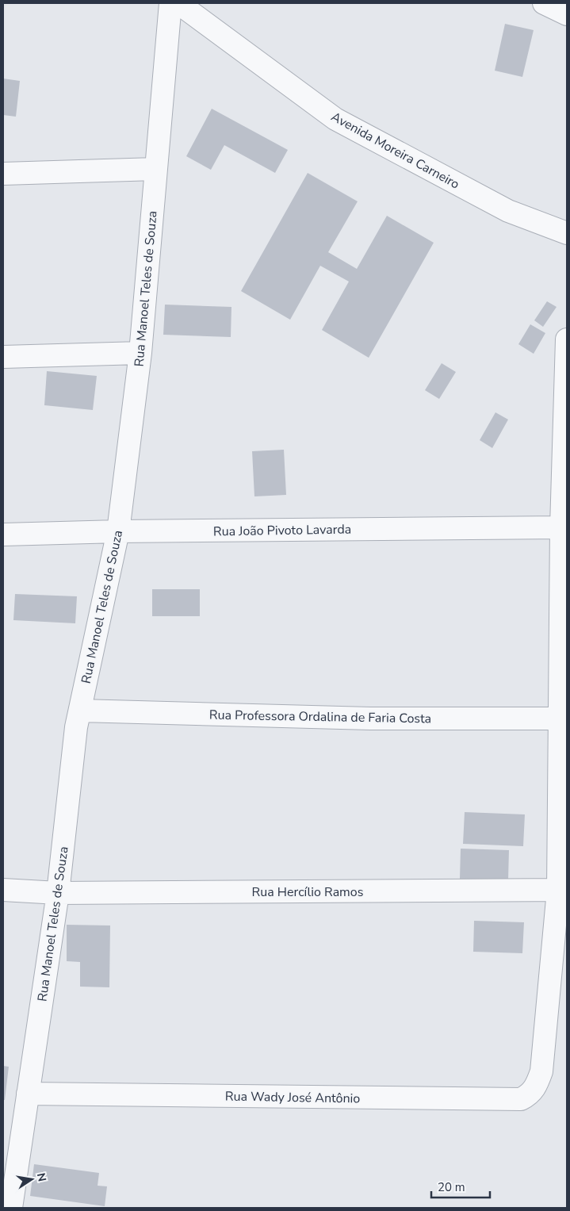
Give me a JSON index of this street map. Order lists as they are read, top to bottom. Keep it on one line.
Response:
{"streets":{"street":["Avenida Moreira Carneiro","Rua Manoel Teles de Souza","Rua João Pivoto Lavarda","Rua Professora Ordalina de Faria Costa","Rua Hercílio Ramos","Rua Wady José Antônio"]},"crossings":[["Rua Manoel Teles de Souza","Rua João Pivoto Lavarda"],["Rua Manoel Teles de Souza","Rua Professora Ordalina de Faria Costa"],["Rua Manoel Teles de Souza","Rua Hercílio Ramos"],["Rua Manoel Teles de Souza","Rua Wady José Antônio"],["Rua João Pivoto Lavarda","Rua Wady José Antônio"],["Rua Professora Ordalina de Faria Costa","Rua Wady José Antônio"],["Rua Hercílio Ramos","Rua Wady José Antônio"]],"scale_bar":"20 m","north":"right"}
